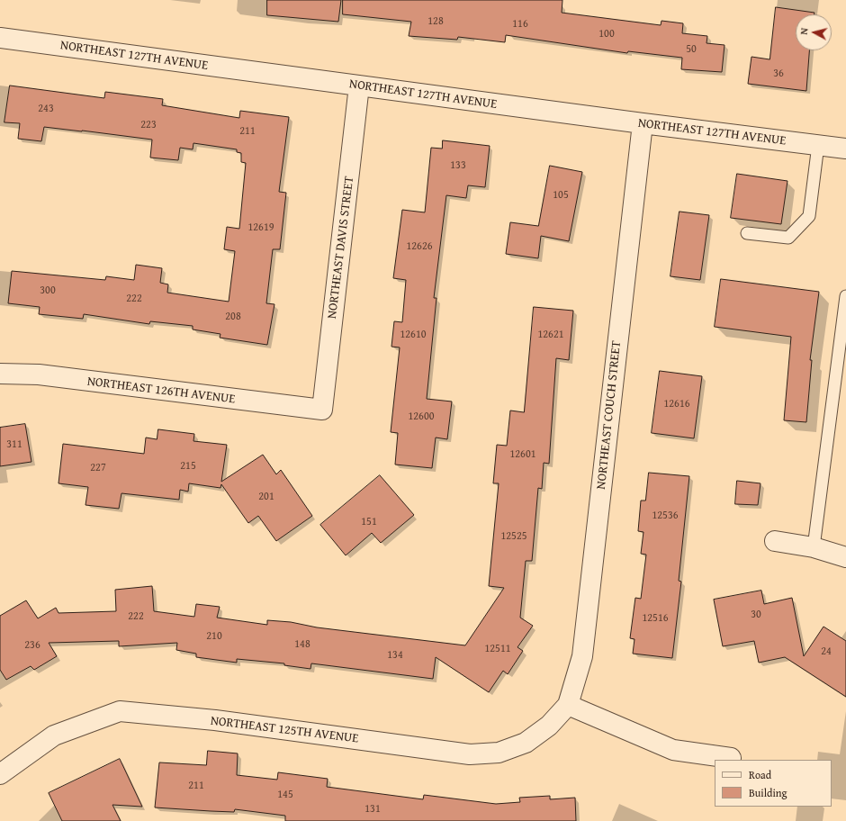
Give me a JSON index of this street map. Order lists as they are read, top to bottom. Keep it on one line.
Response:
{"streets":{"street":["NORTHEAST 127TH AVENUE","NORTHEAST DAVIS STREET","NORTHEAST 126TH AVENUE","NORTHEAST COUCH STREET","NORTHEAST 125TH AVENUE"]},"crossings":[["NORTHEAST 127TH AVENUE","NORTHEAST DAVIS STREET"],["NORTHEAST 127TH AVENUE","NORTHEAST COUCH STREET"],["NORTHEAST DAVIS STREET","NORTHEAST 126TH AVENUE"],["NORTHEAST COUCH STREET","NORTHEAST 125TH AVENUE"]],"house_numbers":["128","116","100","50","36","243","223","211","133","105","12619","12626","300","222","208","12610","12621","12616","12600","311","12601","215","227","201","12536","151","12525","30","222","12516","210","148","236","12511","24","134","211","145","131"],"legend":["Road","Building"],"north":"left"}
